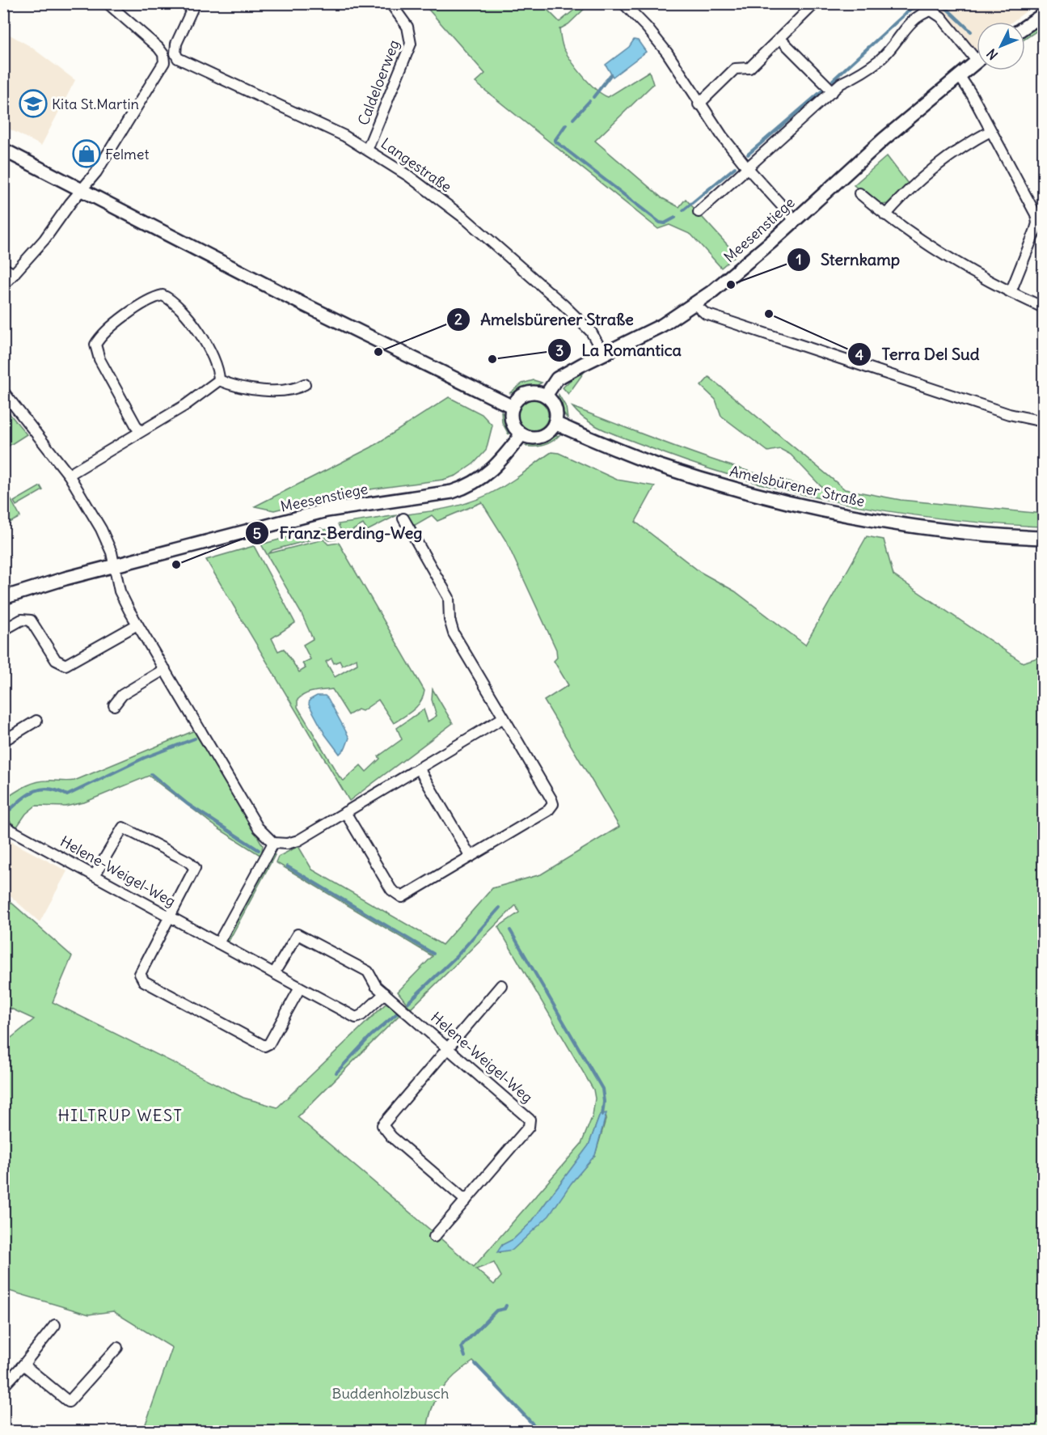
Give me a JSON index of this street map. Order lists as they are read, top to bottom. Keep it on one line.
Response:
{"streets":{"street":["Caldeloerweg","Langestraße","Meesenstiege","Amelsbürener Straße","Helene-Weigel-Weg"]},"crossings":[["Caldeloerweg","Langestraße"],["Langestraße","Meesenstiege"],["Meesenstiege","Amelsbürener Straße"]],"districts":["HILTRUP WEST"],"parks":["Buddenholzbusch"],"places":{"school or university":["Kita St.Martin"],"shop":["Felmet"],"other":["Sternkamp","Terra Del Sud","Amelsbürener Straße","La Romantica","Franz-Berding-Weg"]},"north":"bottom left"}
